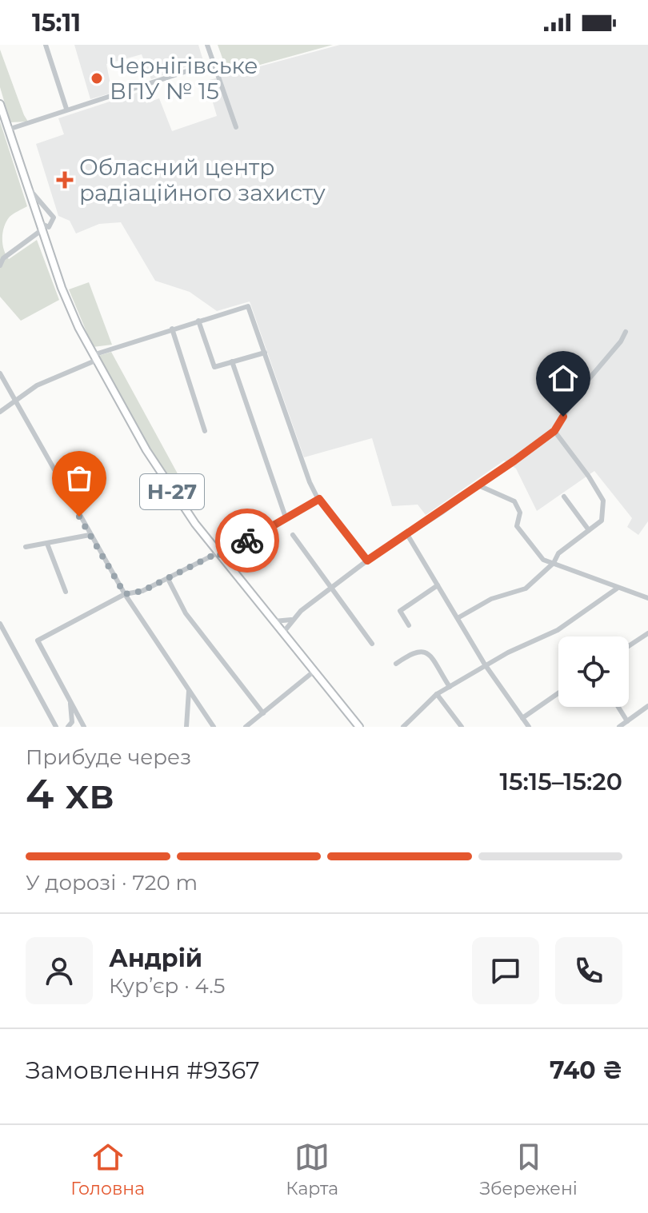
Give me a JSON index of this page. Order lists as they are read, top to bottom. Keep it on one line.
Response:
{"streets":{"main road":["Н-27"]},"places":{"other":["Чернігівське ВПУ № 15"],"health":["Обласний центр радіаційного захисту"]},"page":{"status":"15:11","heading":["4 хв","Прибуде через","15:15–15:20"],"panel":["Андрій","Кур’єр · 4.5","Замовлення #9367","740 ₴"],"bar":"У дорозі · 720 m","tabs":["Головна","Карта","Збережені"]}}
